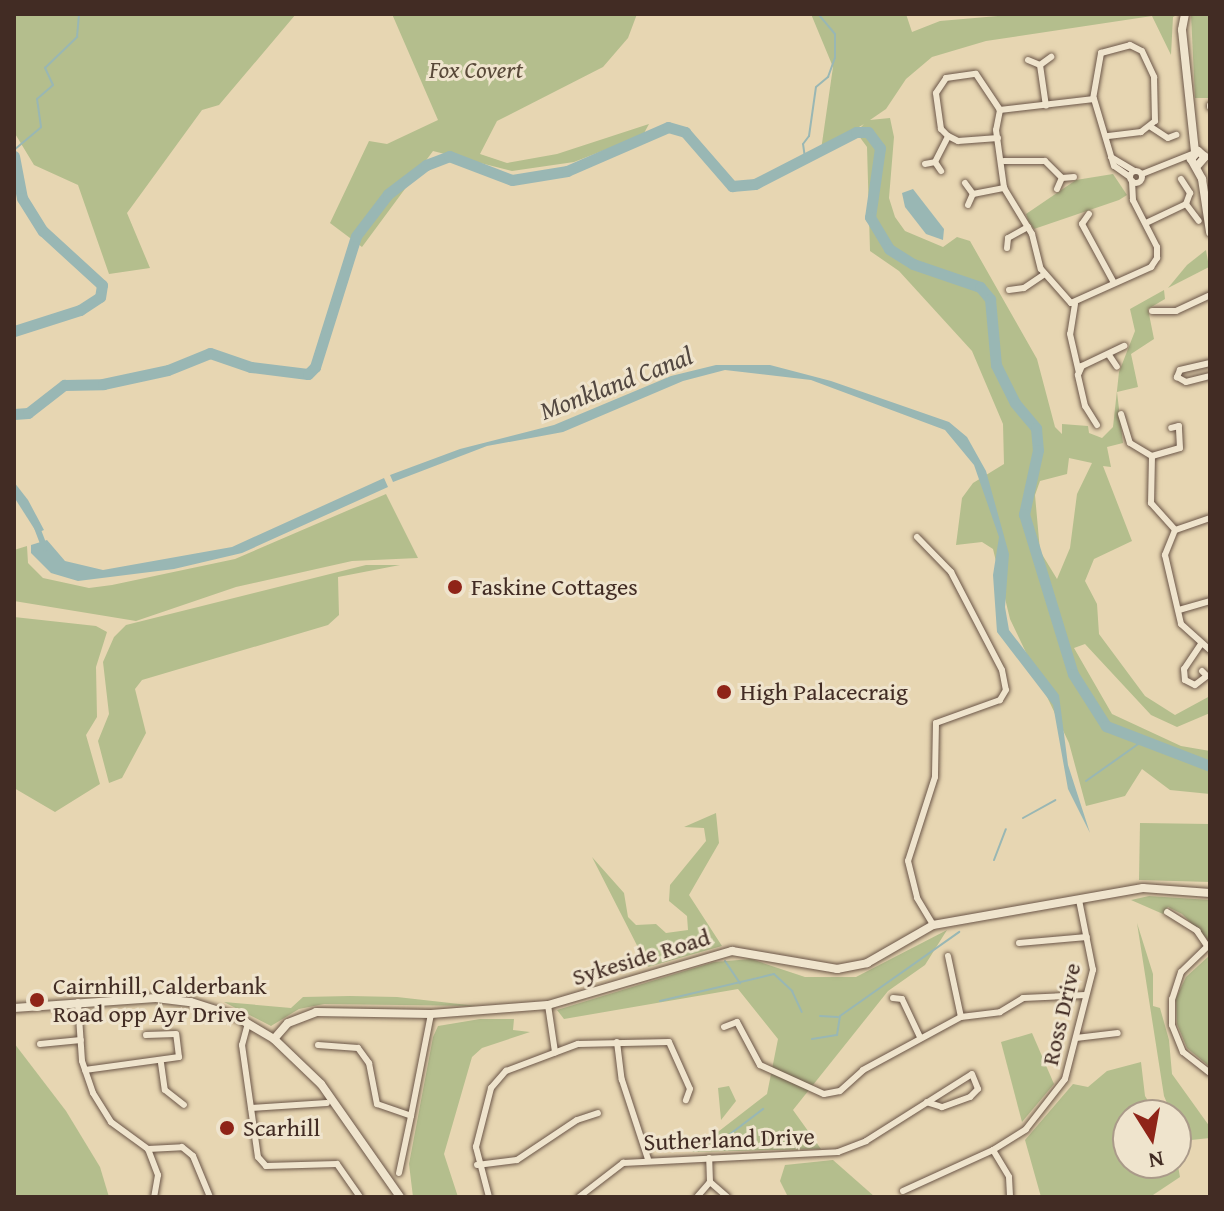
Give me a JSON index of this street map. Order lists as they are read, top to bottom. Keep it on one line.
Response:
{"streets":{"street":["Sykeside Road","Ross Drive","Sutherland Drive"]},"crossings":[["Sykeside Road","Ross Drive"]],"water":["Monkland Canal"],"parks":["Fox Covert"],"places":["Faskine Cottages","High Palacecraig","Cairnhill, Calderbank Road opp Ayr Drive","Scarhill"],"north":"bottom"}
